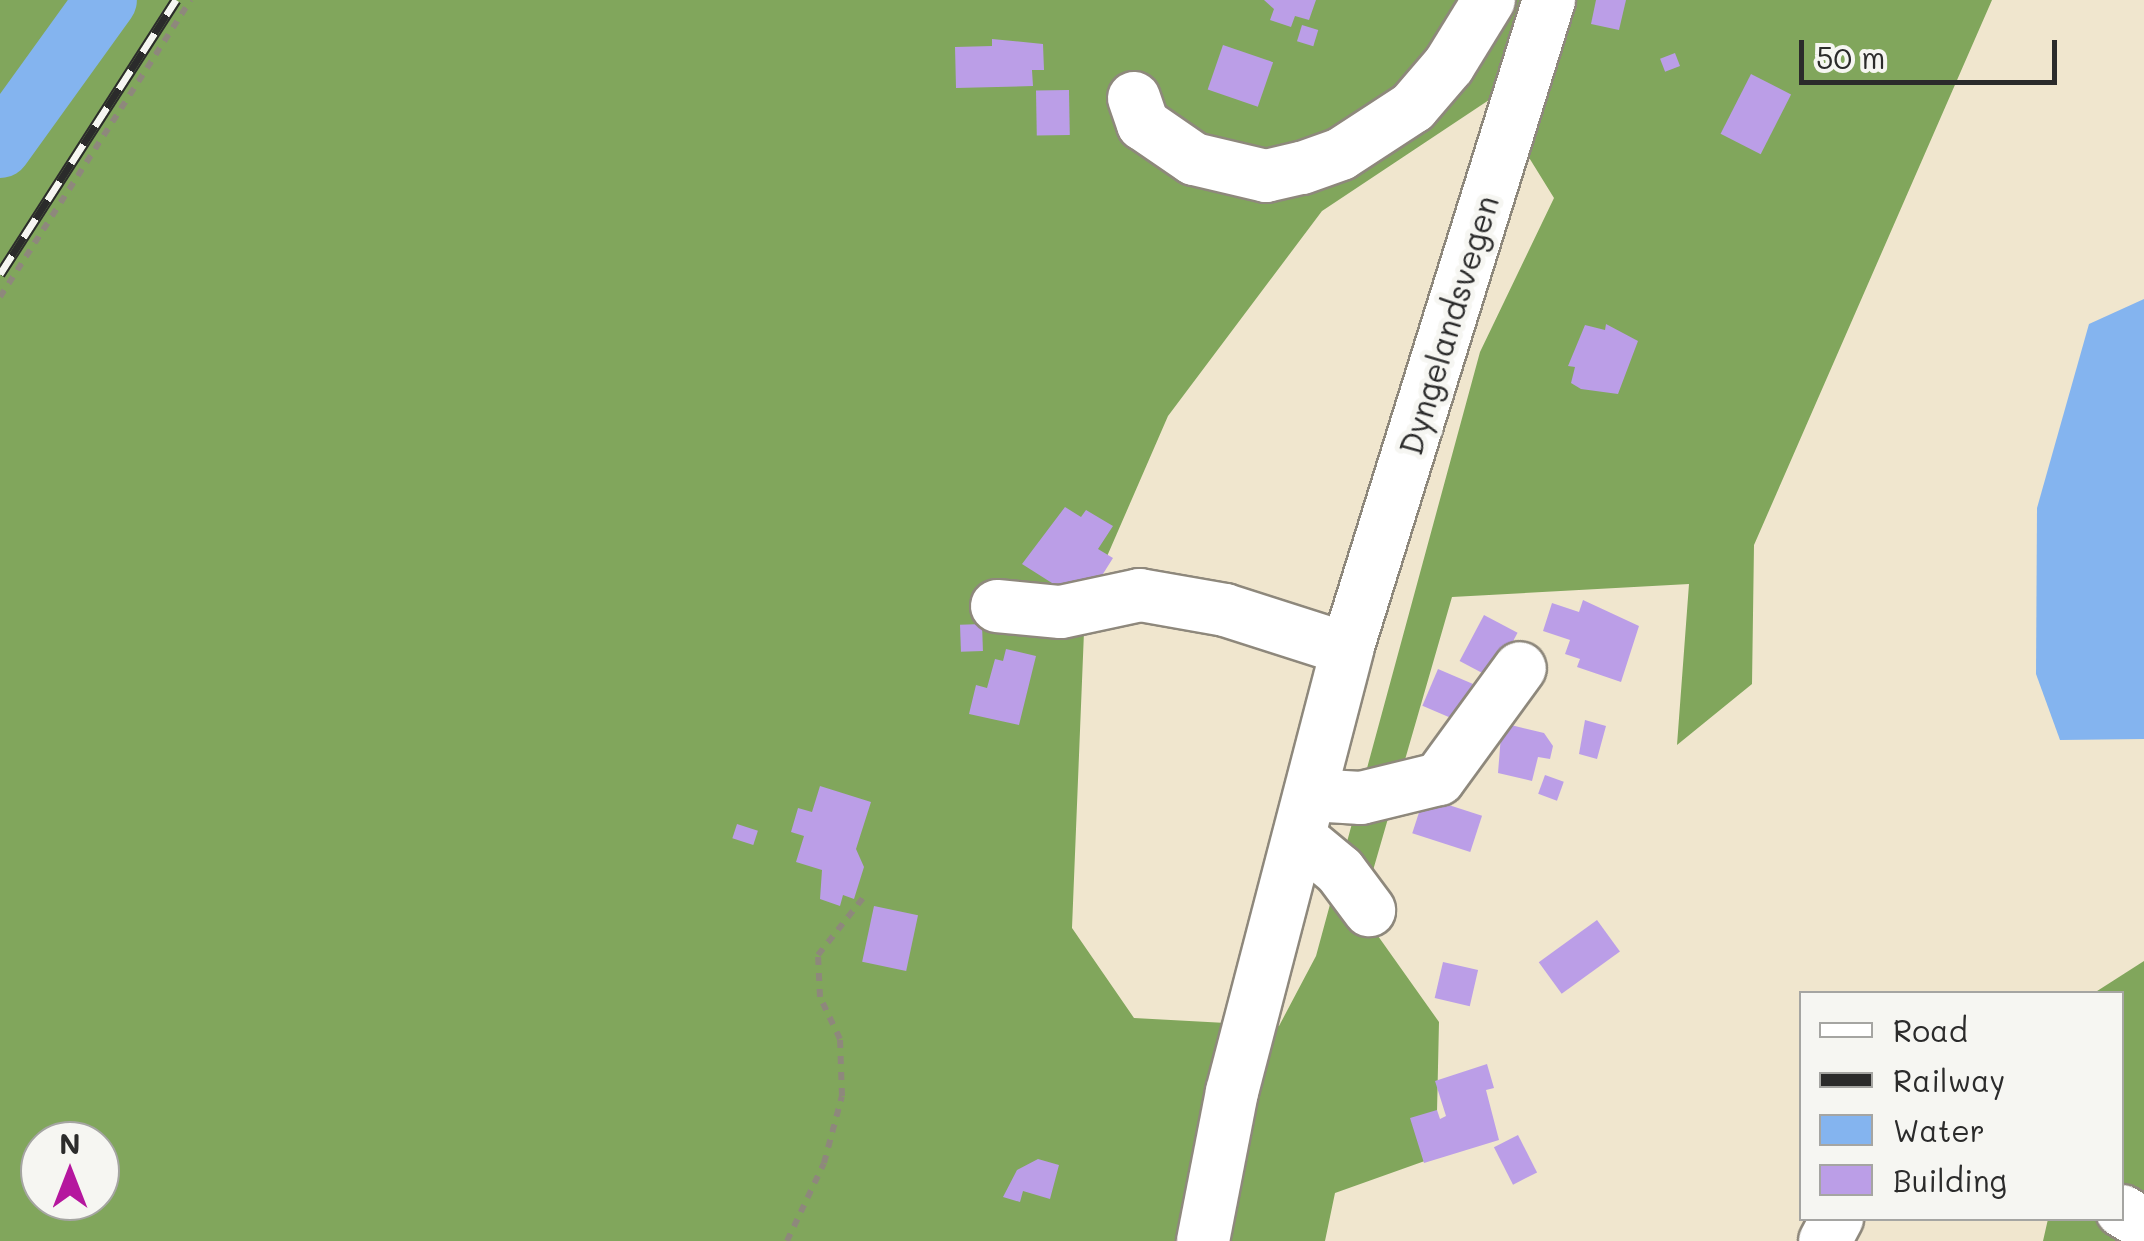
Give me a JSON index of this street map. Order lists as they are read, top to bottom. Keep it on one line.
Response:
{"streets":{"street":["Dyngelandsvegen"]},"legend":["Road","Railway","Water","Building"],"scale_bar":"50 m","north":"top"}
